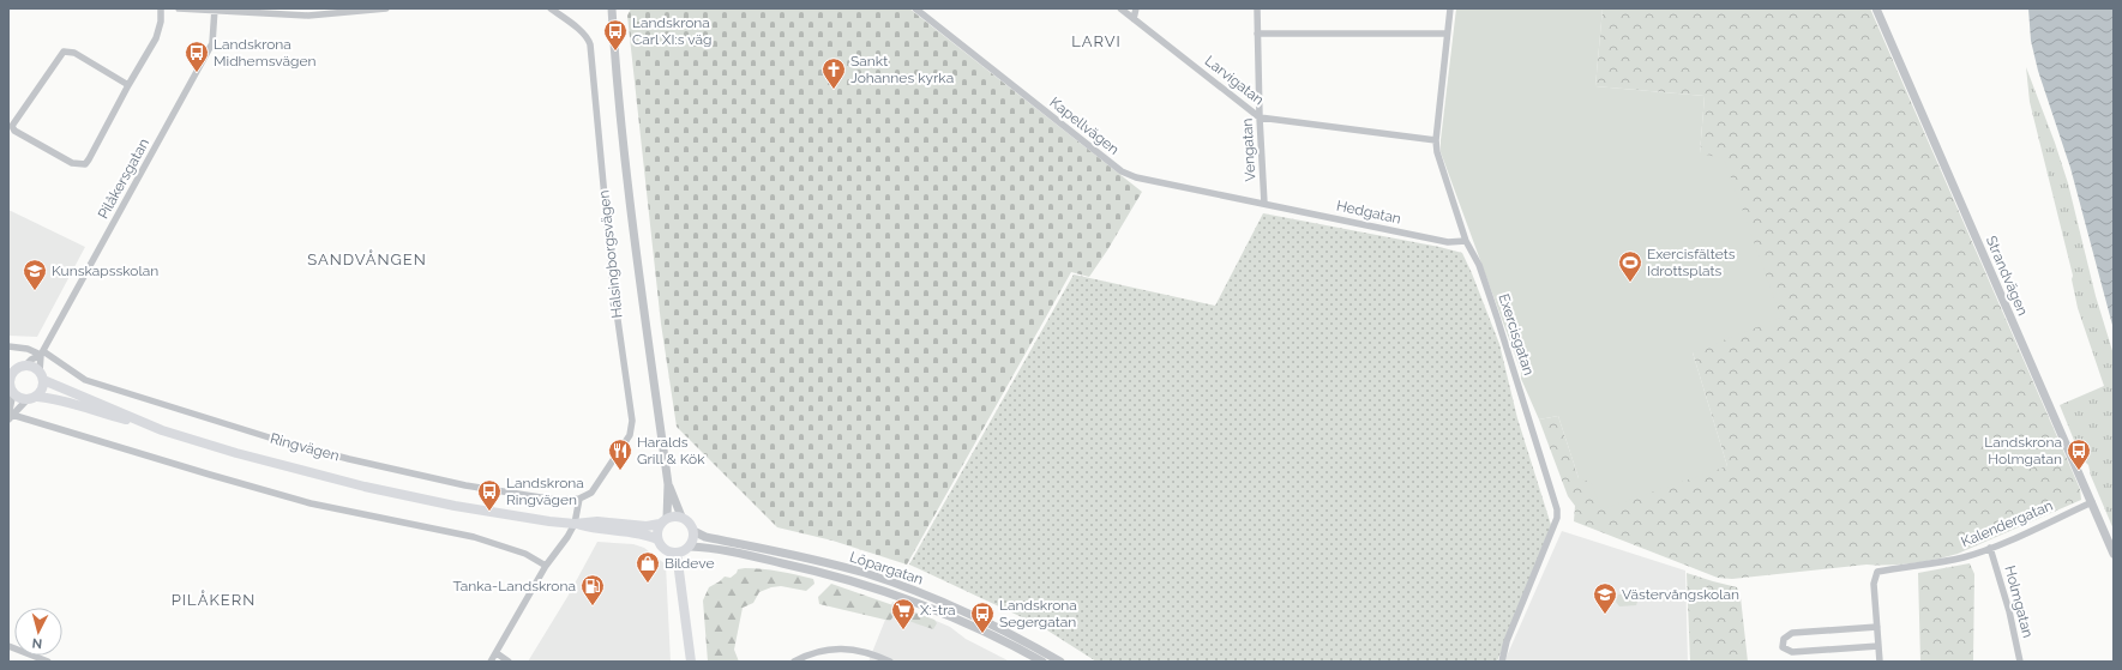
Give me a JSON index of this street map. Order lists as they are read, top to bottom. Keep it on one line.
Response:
{"streets":{"main road":["Ringvägen"],"street":["Larvigatan","Kapellvägen","Vengatan","Pilåkersgatan","Hedgatan","Hälsingborgsvägen","Strandvägen","Exercisgatan","Kalendergatan","Löpargatan","Holmgatan"]},"crossings":[["Larvigatan","Vengatan"],["Larvigatan","Exercisgatan"],["Kapellvägen","Vengatan"],["Kapellvägen","Hedgatan"],["Vengatan","Hedgatan"],["Pilåkersgatan","Ringvägen"],["Hedgatan","Exercisgatan"],["Hälsingborgsvägen","Ringvägen"],["Hälsingborgsvägen","Löpargatan"],["Strandvägen","Kalendergatan"],["Ringvägen","Löpargatan"],["Kalendergatan","Holmgatan"]],"districts":["LARVI","SANDVÅNGEN","PILÅKERN"],"places":{"bus stop":["Landskrona Carl XI:s väg","Landskrona Midhemsvägen","Landskrona Holmgatan","Landskrona Ringvägen","Landskrona Segergatan"],"church":["Sankt Johannes kyrka"],"sports":["Exercisfältets Idrottsplats"],"school or university":["Kunskapsskolan","Västervångskolan"],"restaurant":["Haralds Grill & Kök"],"shop":["Bildeve"],"fuel station":["Tanka-Landskrona"],"supermarket":["X:-tra"]},"north":"bottom"}
